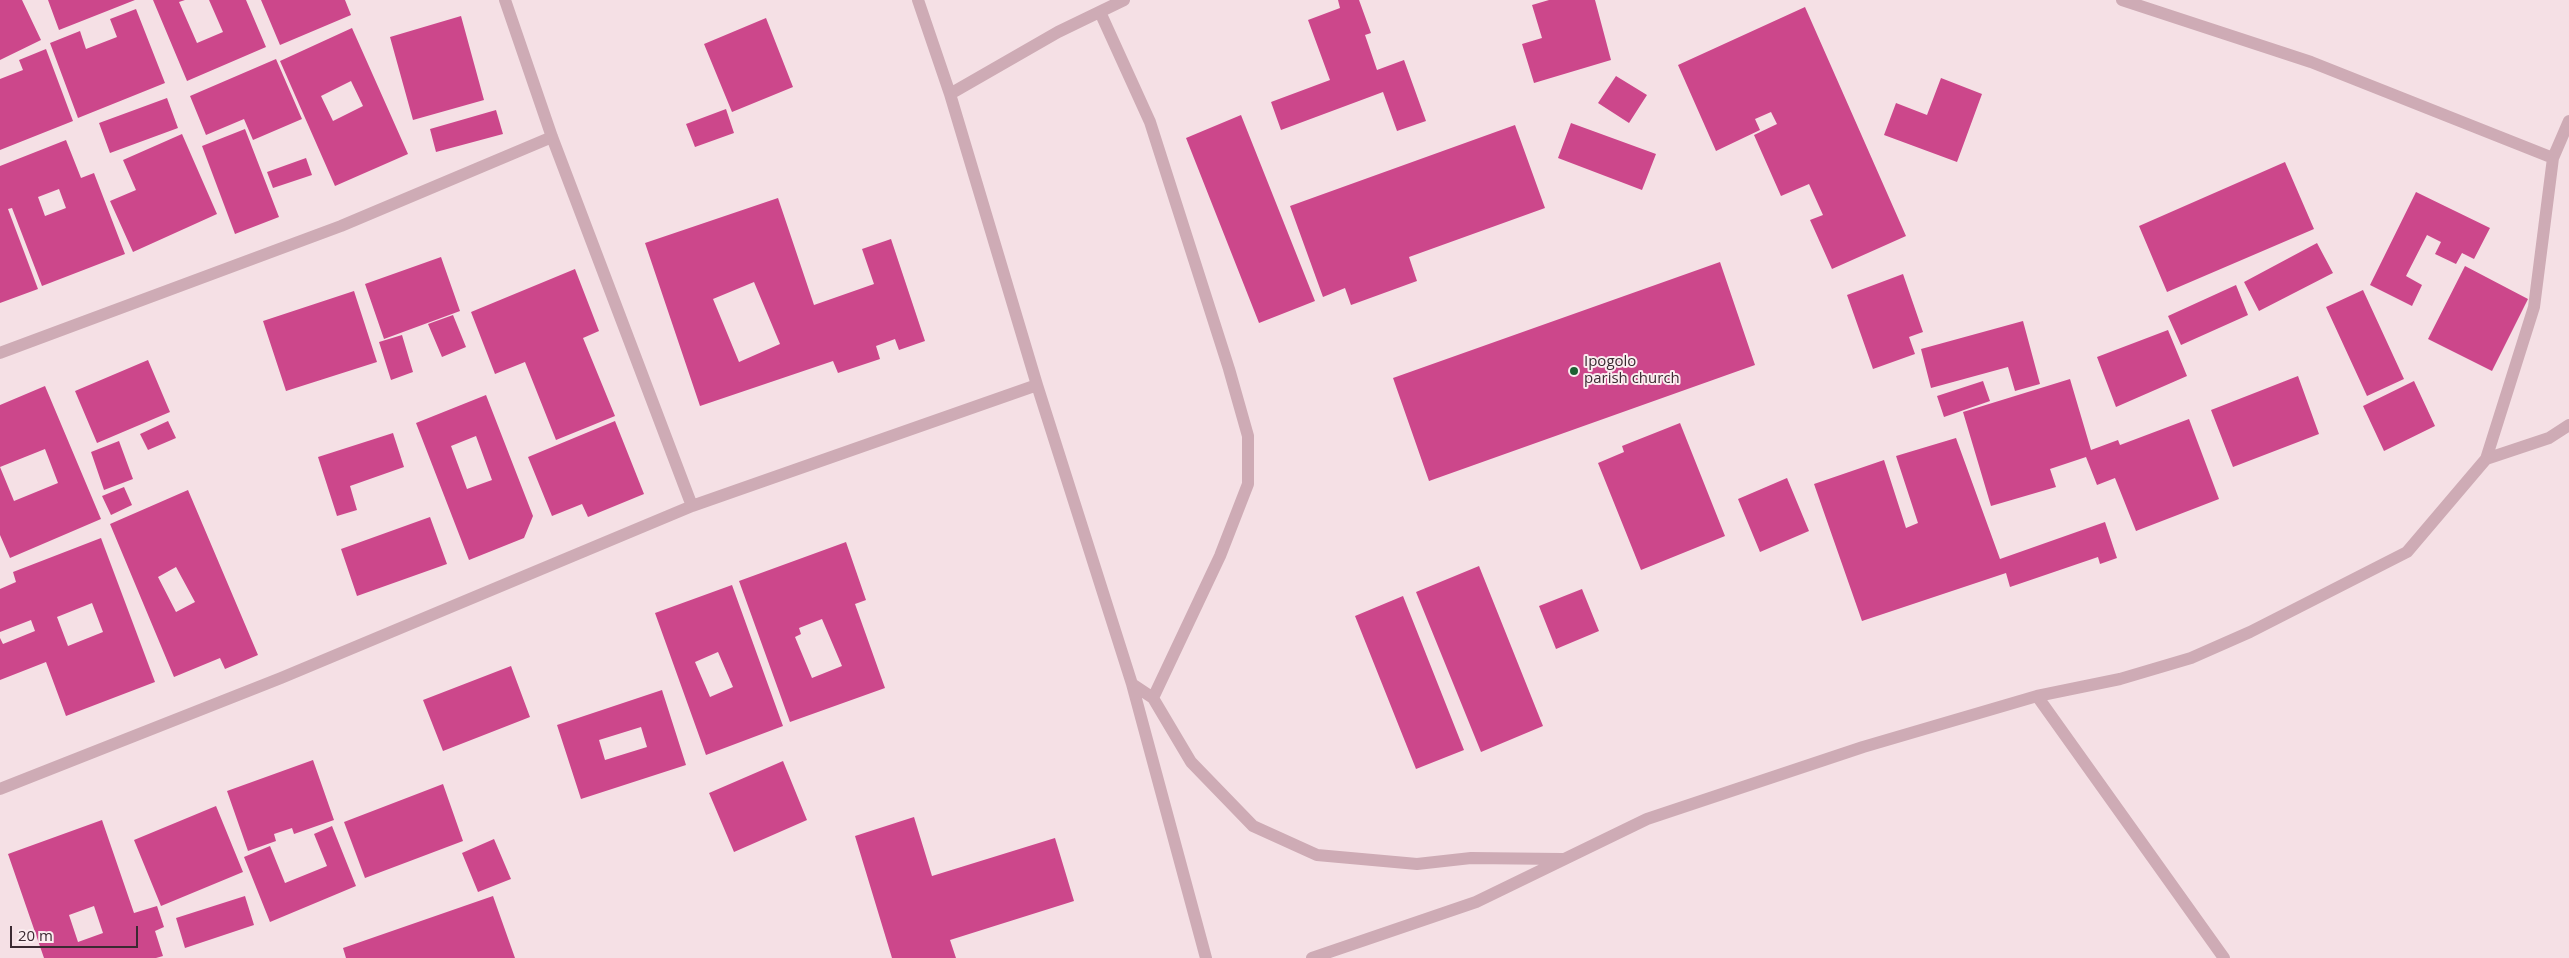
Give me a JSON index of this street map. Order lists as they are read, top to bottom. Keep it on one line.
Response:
{"places":["Ipogolo parish church"],"scale_bar":"20 m"}
